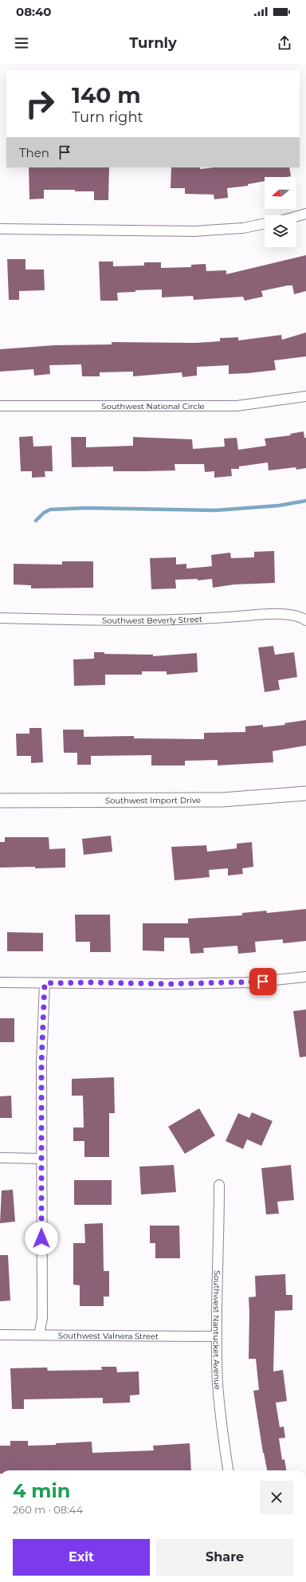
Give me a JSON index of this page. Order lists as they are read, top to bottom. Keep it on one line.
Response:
{"streets":{"street":["Southwest National Circle","Southwest Beverly Street","Southwest Import Drive","Southwest Nantucket Avenue","Southwest Valnera Street"]},"crossings":[["Southwest Nantucket Avenue","Southwest Valnera Street"]],"north":"left","page":{"status":"08:40","header":"Turnly","turn":["140 m","Turn right"],"then":"Then","heading":["4 min","260 m · 08:44"],"buttons":["Exit","Share"]}}
